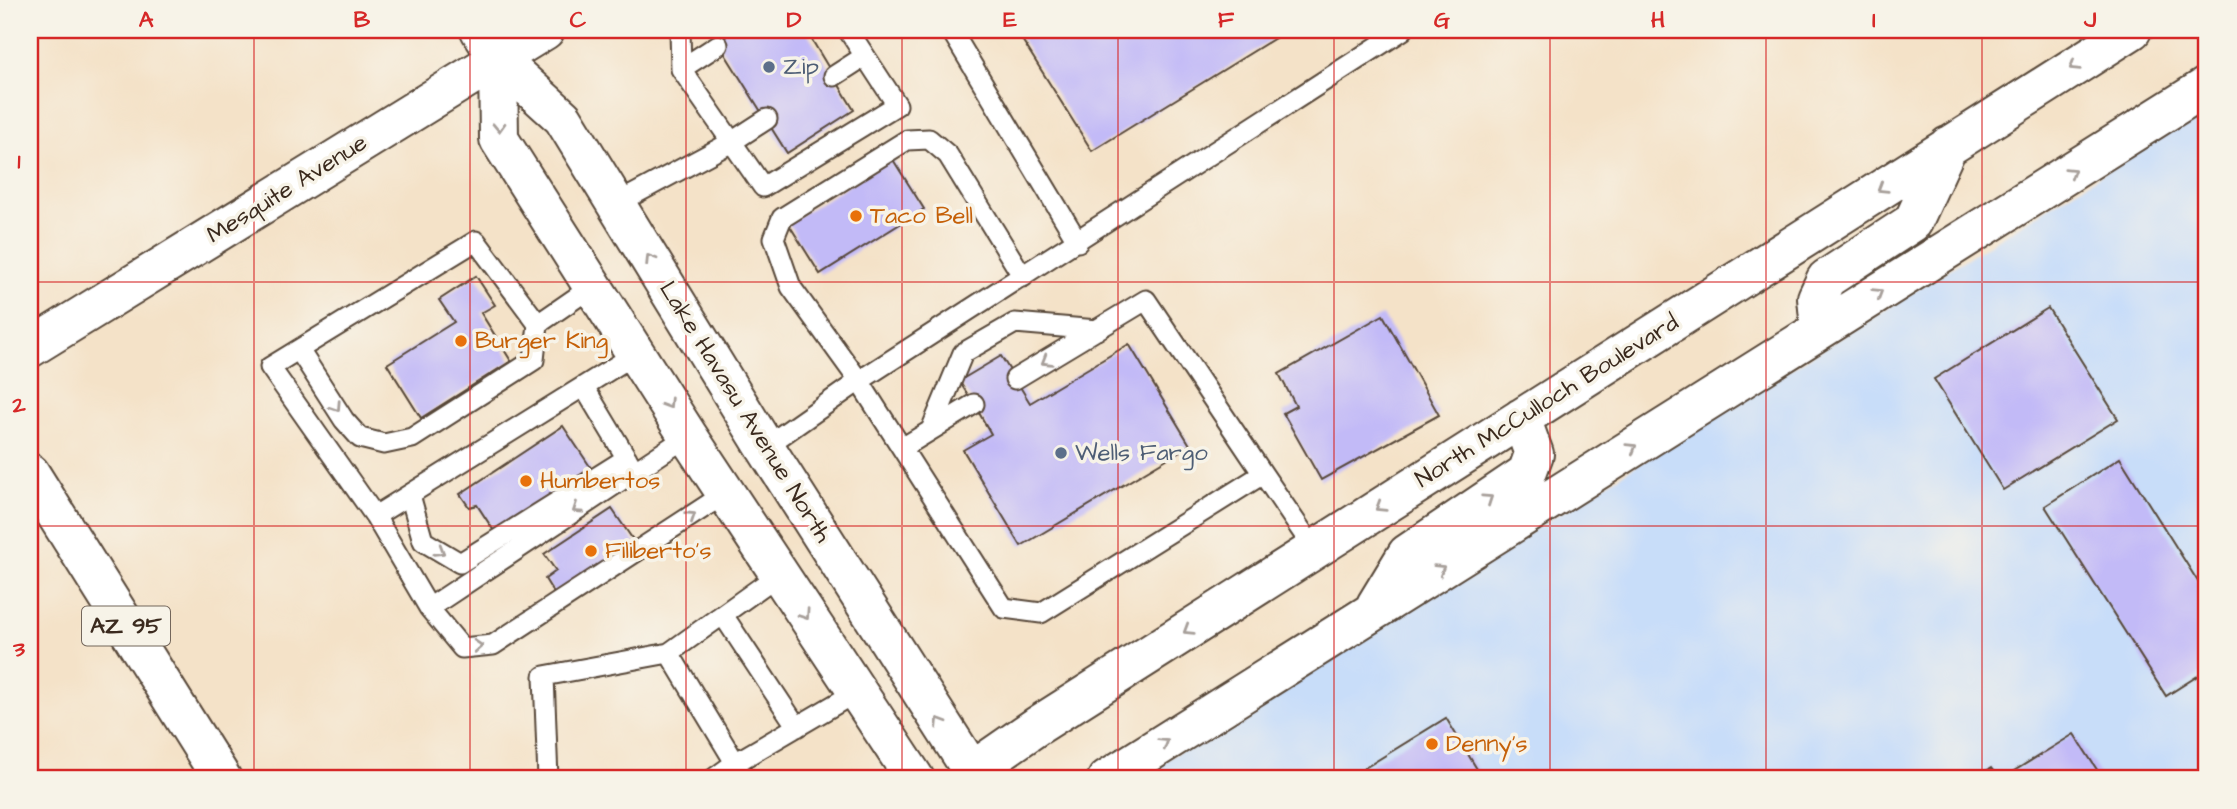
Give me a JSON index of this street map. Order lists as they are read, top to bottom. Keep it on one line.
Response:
{"streets":{"main road":["Mesquite Avenue","North McCulloch Boulevard","Lake Havasu Avenue North","AZ 95"]},"crossings":[["Mesquite Avenue","Lake Havasu Avenue North"],["North McCulloch Boulevard","Lake Havasu Avenue North"]],"places":["Zip","Taco Bell","Burger King","Wells Fargo","Humbertos","Filiberto’s","Denny's"],"grid":{"columns":["A","B","C","D","E","F","G","H","I","J"],"rows":["1","2","3"]}}
